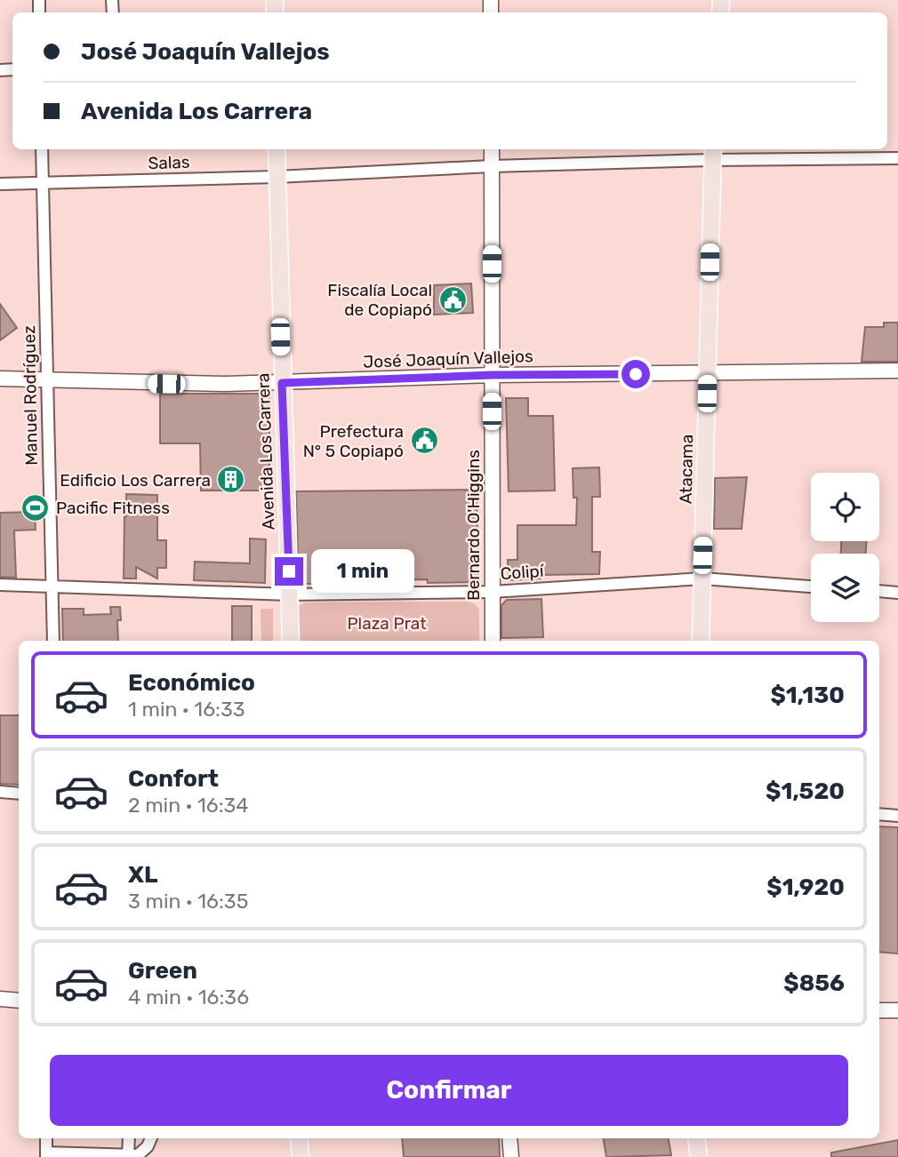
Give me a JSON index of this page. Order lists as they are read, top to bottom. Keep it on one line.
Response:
{"streets":{"main road":["José Joaquín Vallejos","Avenida Los Carrera","Atacama","Bernardo O'Higgins"],"street":["Salas","Manuel Rodríguez","Colipí"]},"crossings":[["Salas","Manuel Rodríguez"],["Salas","Avenida Los Carrera"],["Salas","Atacama"],["Salas","Bernardo O'Higgins"],["José Joaquín Vallejos","Manuel Rodríguez"],["José Joaquín Vallejos","Avenida Los Carrera"],["José Joaquín Vallejos","Atacama"],["José Joaquín Vallejos","Bernardo O'Higgins"],["Manuel Rodríguez","Colipí"],["Avenida Los Carrera","Colipí"],["Atacama","Colipí"],["Bernardo O'Higgins","Colipí"]],"parks":["Plaza Prat"],"places":{"public building":["Fiscalía Local de Copiapó","Prefectura N° 5 Copiapó"],"building":["Edificio Los Carrera"],"sports":["Pacific Fitness"]},"page":{"banner":["José Joaquín Vallejos","Avenida Los Carrera"],"bubble":"1 min","list":[{"name":"Económico","note":"1 min · 16:33","value":"$1,130"},{"name":"Confort","note":"2 min · 16:34","value":"$1,520"},{"name":"XL","note":"3 min · 16:35","value":"$1,920"},{"name":"Green","note":"4 min · 16:36","value":"$856"}],"buttons":"Confirmar"}}
